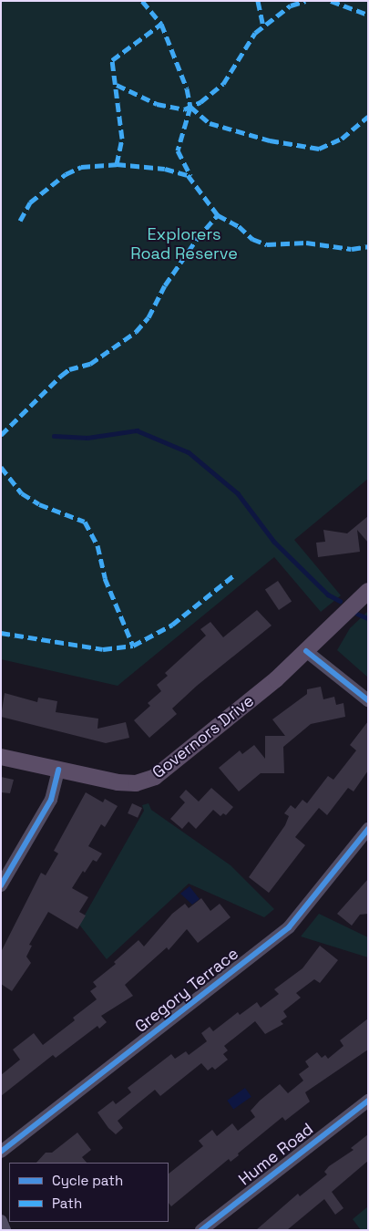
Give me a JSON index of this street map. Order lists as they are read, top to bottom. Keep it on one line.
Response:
{"streets":{"main road":["Governors Drive"],"street":["Gregory Terrace","Hume Road"]},"parks":["Explorers Road Reserve"],"legend":["Cycle path","Path"]}
